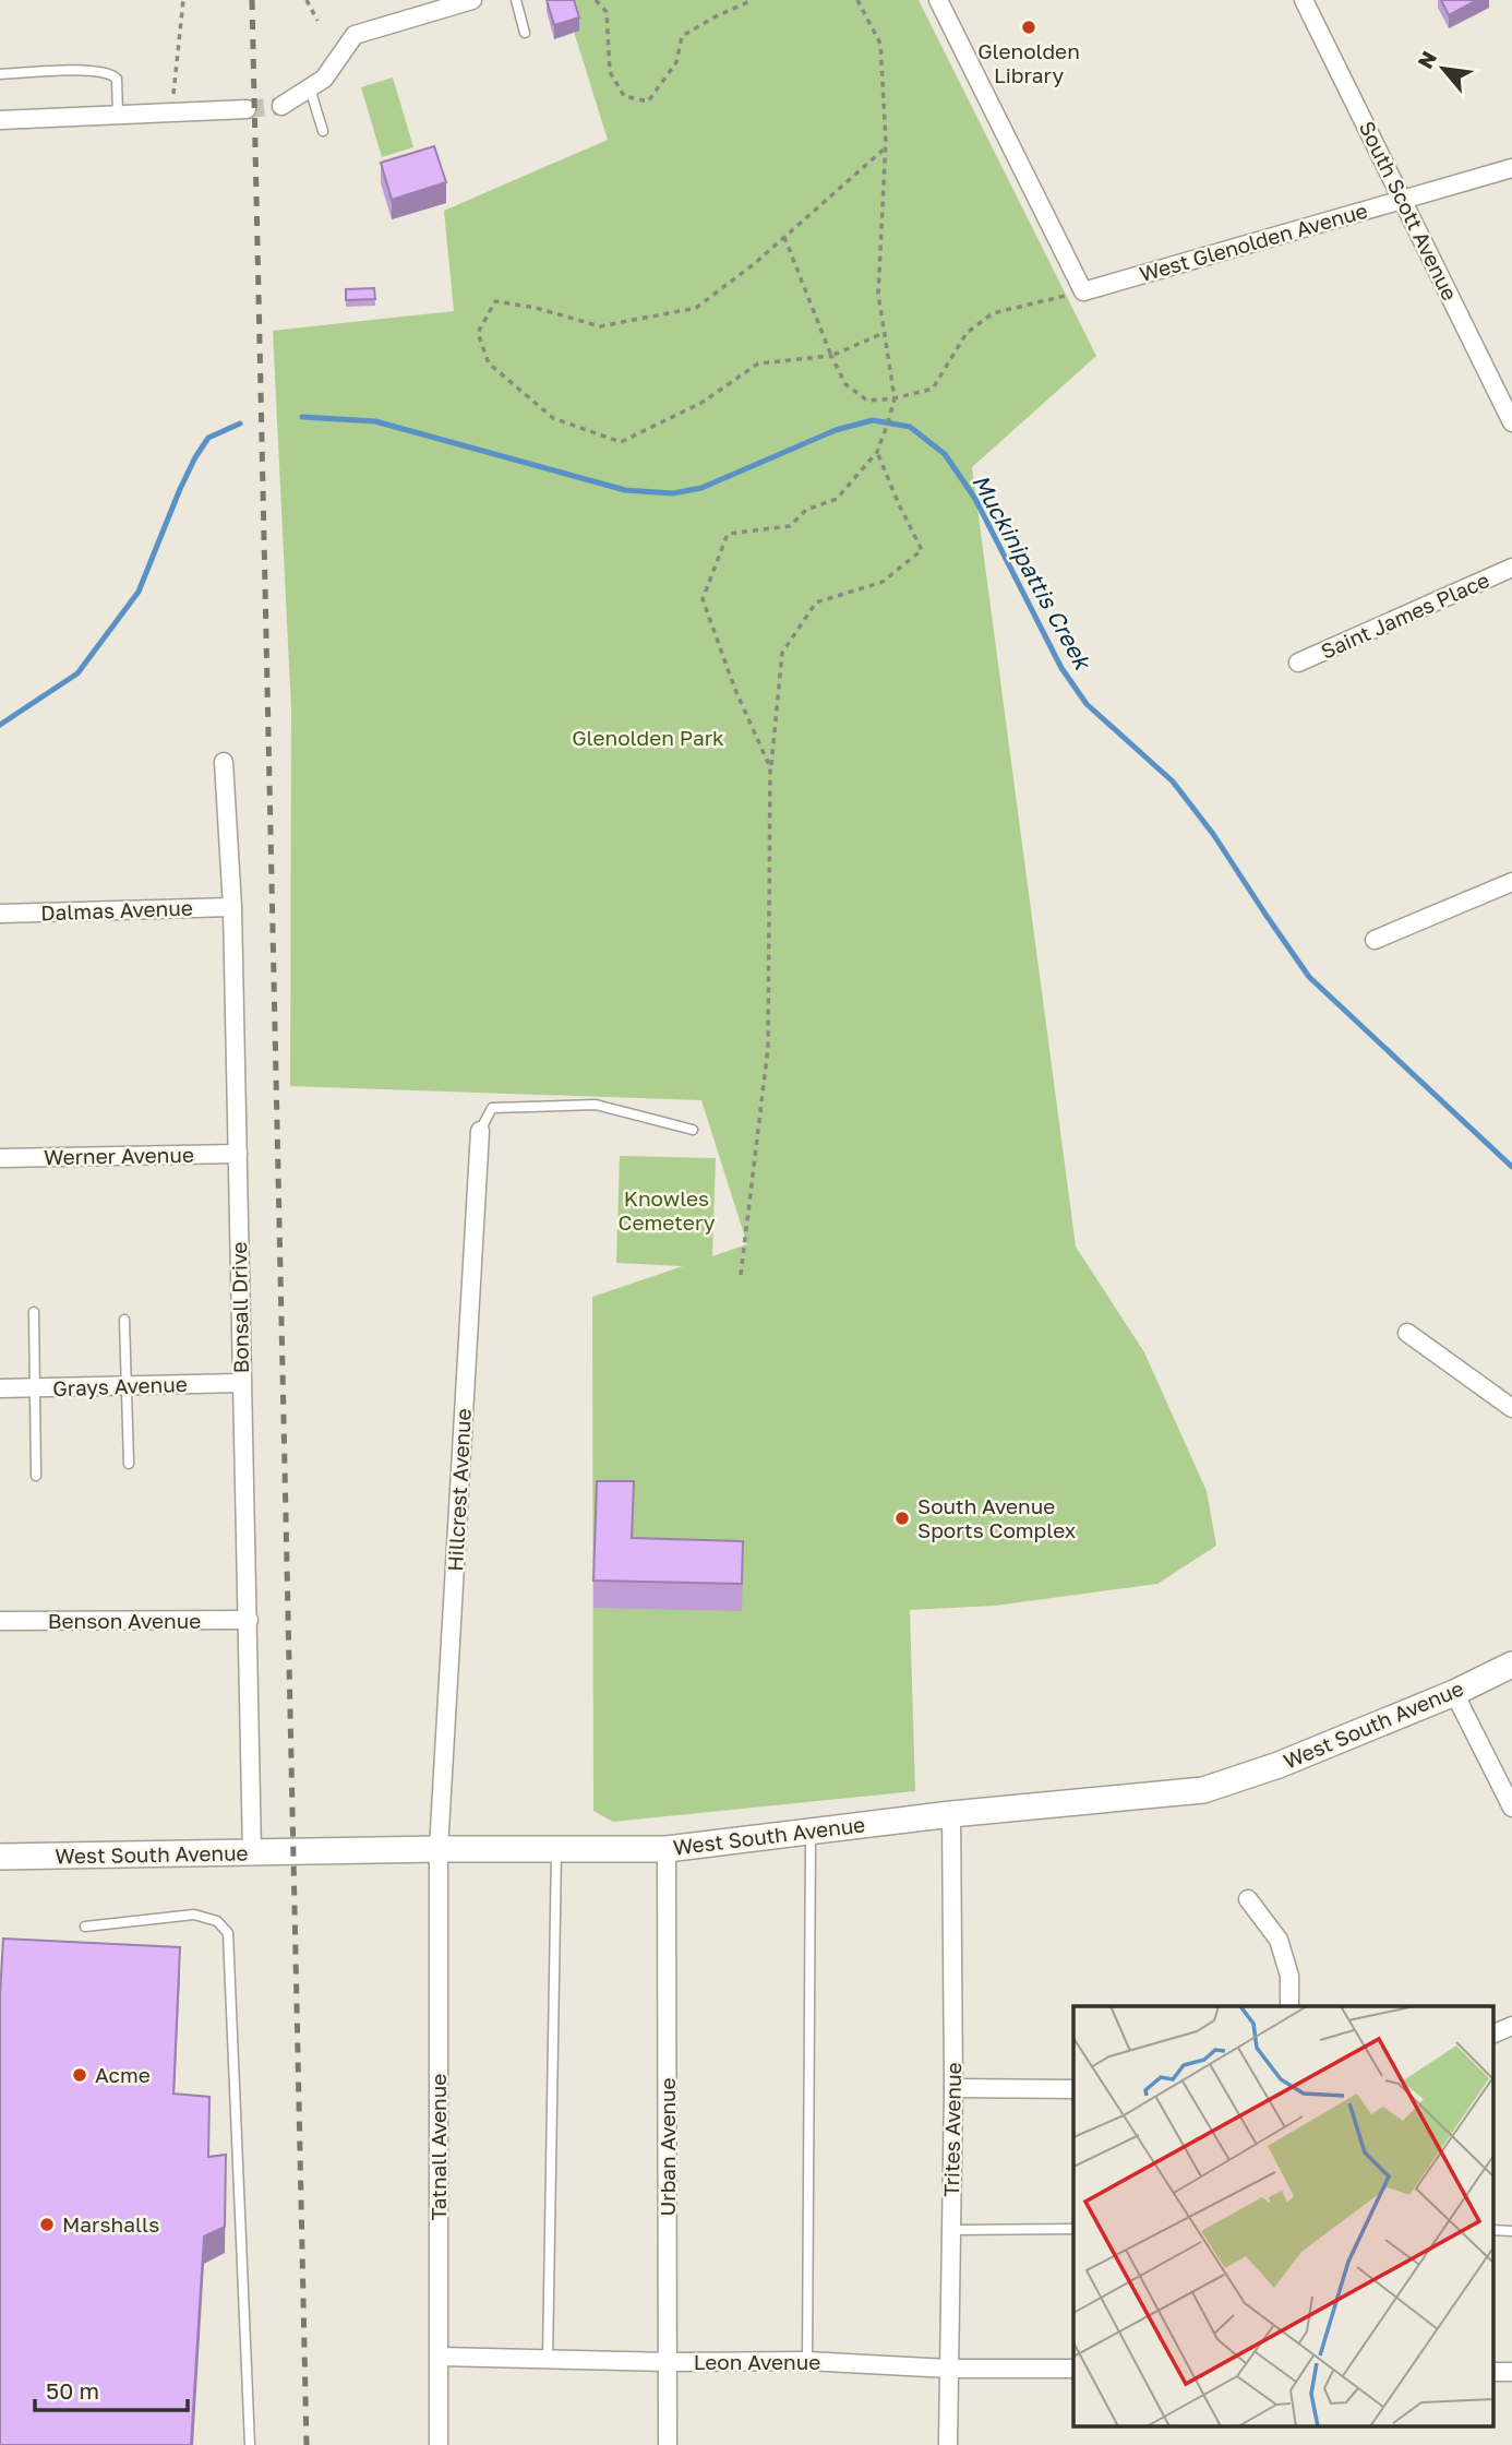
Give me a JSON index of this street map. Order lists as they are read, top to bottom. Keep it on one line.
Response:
{"streets":{"street":["South Scott Avenue","West Glenolden Avenue","Saint James Place","Dalmas Avenue","Werner Avenue","Bonsall Drive","Grays Avenue","Hillcrest Avenue","Benson Avenue","West South Avenue","Trites Avenue","Tatnall Avenue","Urban Avenue","Leon Avenue"]},"crossings":[["South Scott Avenue","West Glenolden Avenue"],["Dalmas Avenue","Bonsall Drive"],["Werner Avenue","Bonsall Drive"],["Bonsall Drive","Grays Avenue"],["Bonsall Drive","Benson Avenue"],["Bonsall Drive","West South Avenue"],["Hillcrest Avenue","West South Avenue"],["Hillcrest Avenue","Tatnall Avenue"],["West South Avenue","Trites Avenue"],["West South Avenue","Tatnall Avenue"],["West South Avenue","Urban Avenue"],["Trites Avenue","Leon Avenue"],["Tatnall Avenue","Leon Avenue"],["Urban Avenue","Leon Avenue"]],"water":["Muckinipattis Creek"],"parks":["Glenolden Park","Knowles Cemetery"],"places":["Glenolden Library","South Avenue Sports Complex","Acme","Marshalls"],"scale_bar":"50 m","north":"top left"}
